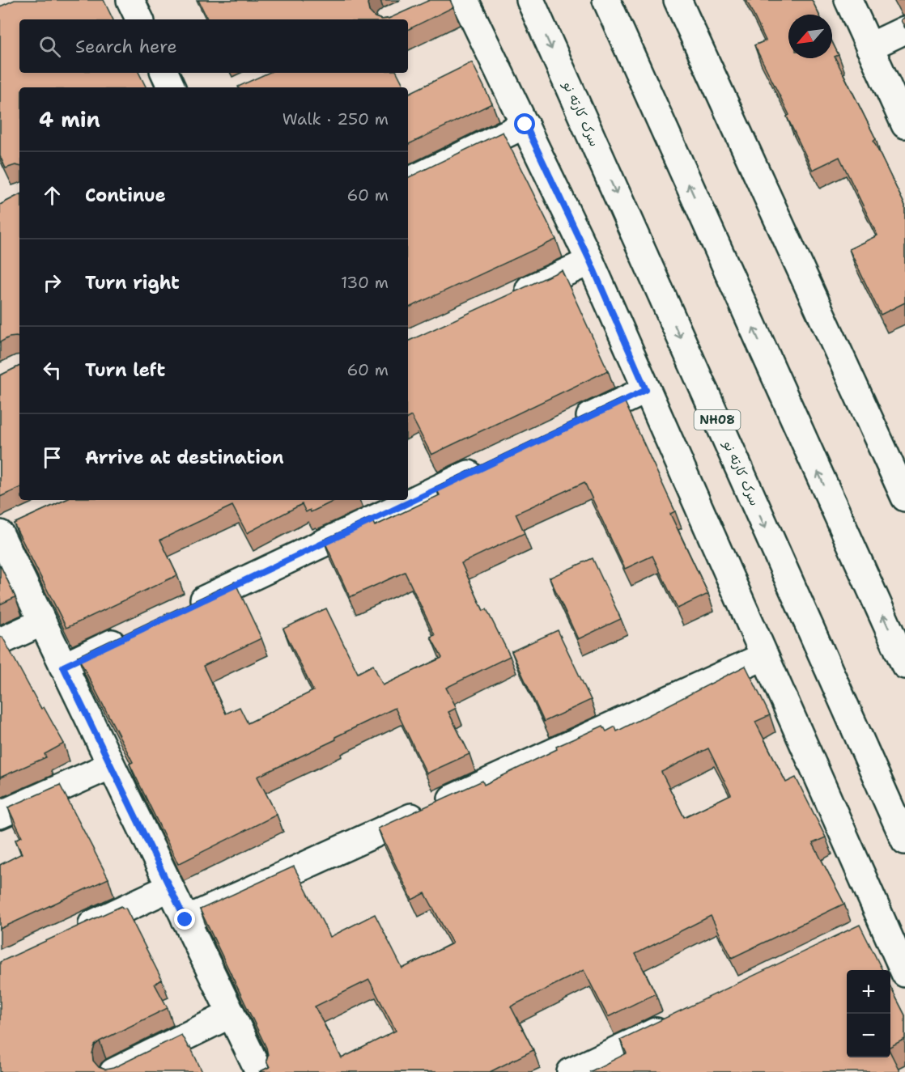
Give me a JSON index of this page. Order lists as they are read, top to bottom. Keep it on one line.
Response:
{"streets":{"main road":["سرک کارته نو","NH08"]},"north":"bottom left","page":{"search":"Search here","heading":["4 min","Walk · 250 m"],"list":[["Continue","60 m"],["Turn right","130 m"],["Turn left","60 m"],"Arrive at destination"],"map_buttons":["+","−"]}}
